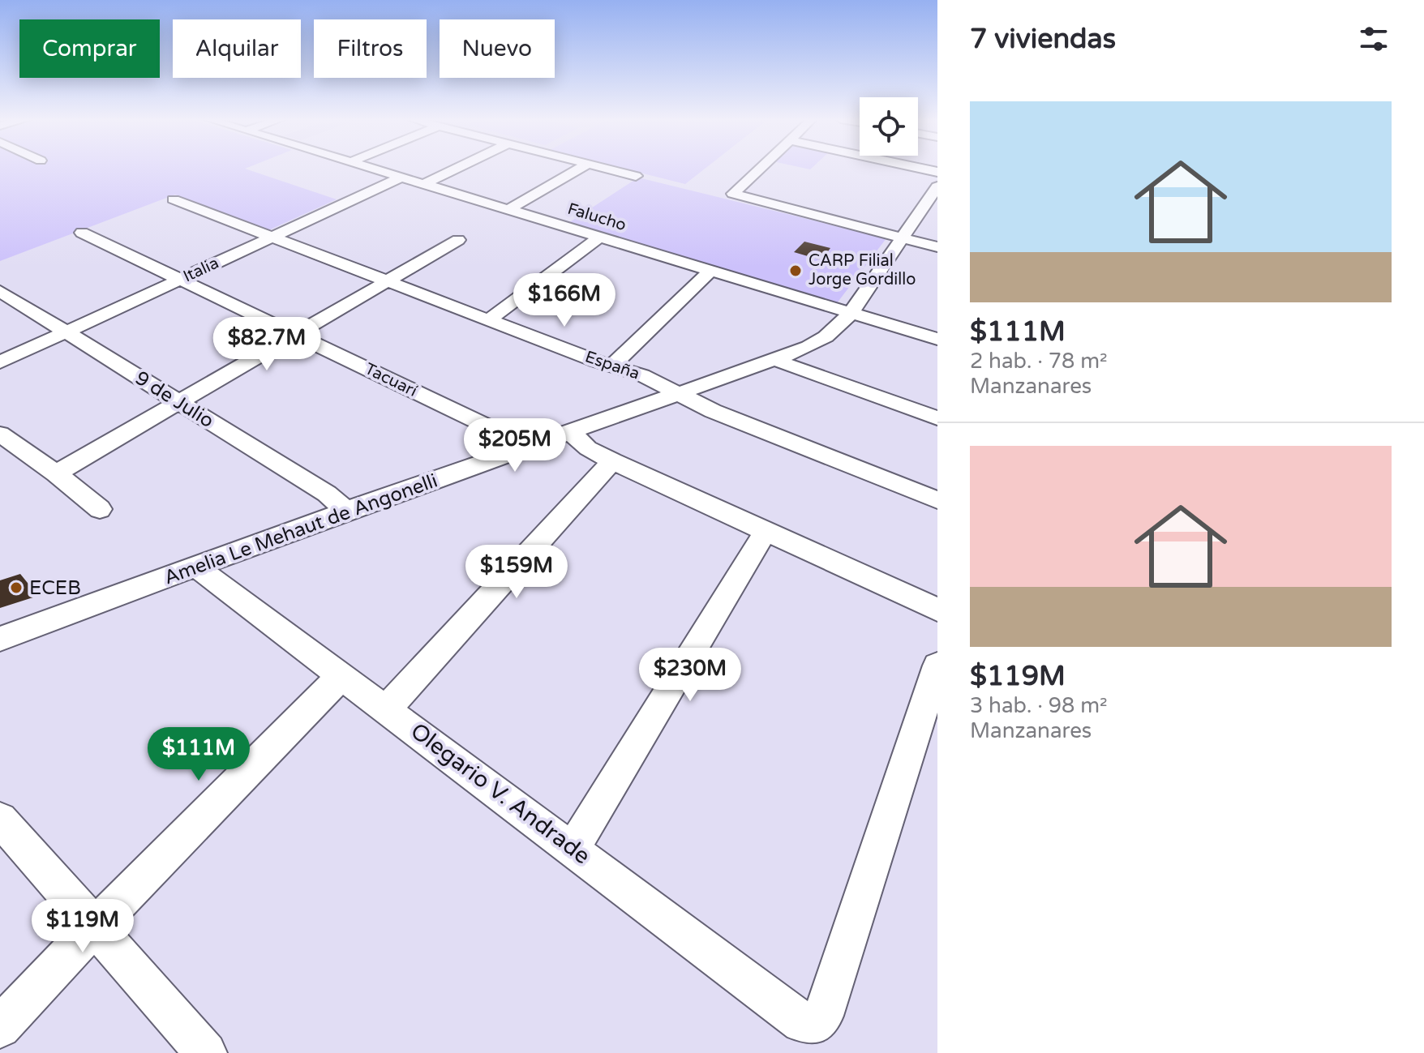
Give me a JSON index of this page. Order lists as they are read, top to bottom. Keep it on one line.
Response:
{"streets":{"street":["Falucho","Italia","España","Tacuarí","9 de Julio","Amelia Le Mehaut de Angonelli","Olegario V. Andrade"]},"crossings":[["Falucho","Italia"],["Falucho","Amelia Le Mehaut de Angonelli"],["Italia","España"],["Italia","Tacuarí"],["Italia","9 de Julio"],["España","Amelia Le Mehaut de Angonelli"],["Tacuarí","Amelia Le Mehaut de Angonelli"],["9 de Julio","Amelia Le Mehaut de Angonelli"],["Amelia Le Mehaut de Angonelli","Olegario V. Andrade"]],"places":["CARP Filial Jorge Gordillo","ECEB"],"page":{"heading":"7 viviendas","chip":["Comprar","Alquilar","Filtros","Nuevo"],"list":[{"name":"$111M","note":"2 hab. · 78 m² · Manzanares"},{"name":"$119M","note":"3 hab. · 98 m² · Manzanares"}],"price":["$166M","$82.7M","$205M","$159M","$230M","$111M","$119M"]}}
